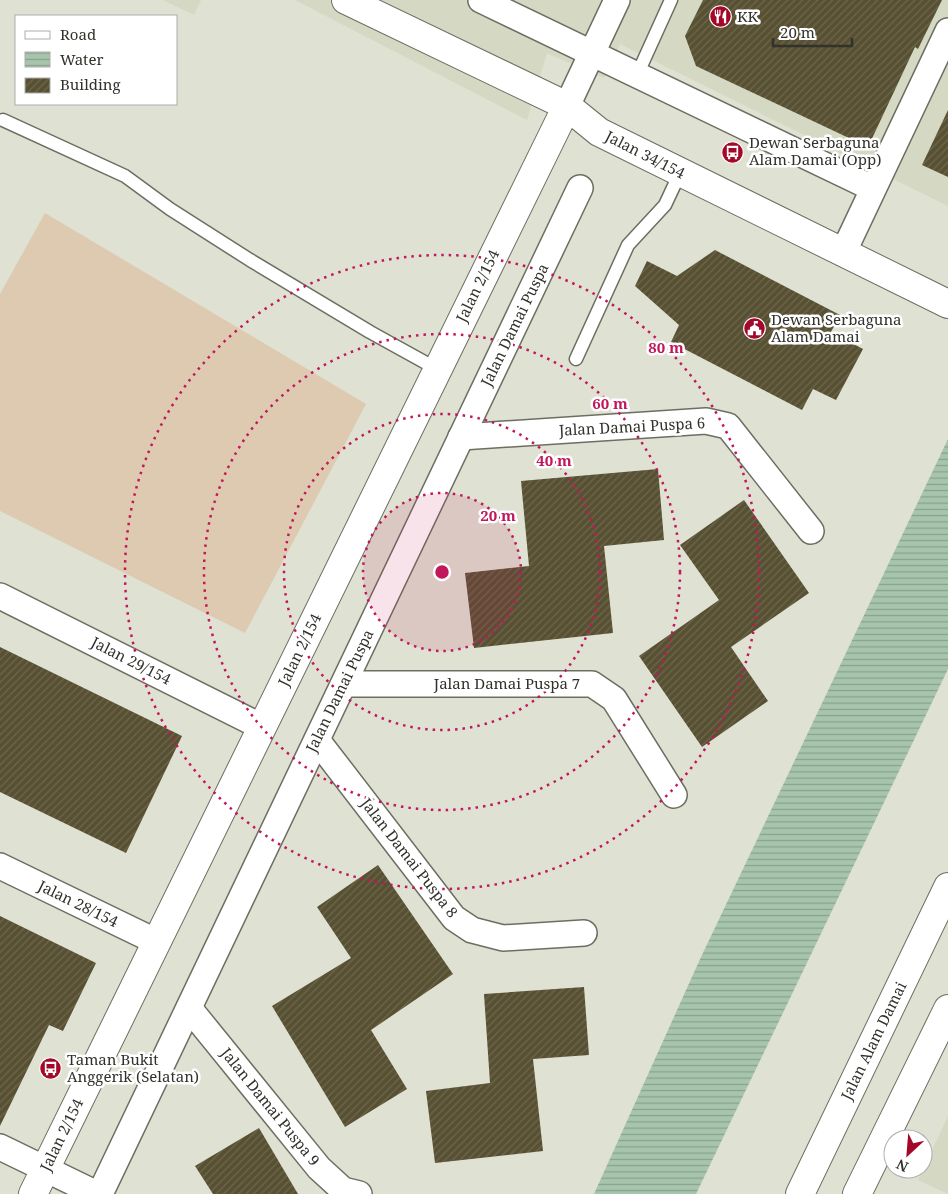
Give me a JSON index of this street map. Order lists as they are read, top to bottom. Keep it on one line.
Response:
{"streets":{"street":["Jalan 34/154","Jalan 2/154","Jalan Damai Puspa","Jalan Damai Puspa 6","Jalan 29/154","Jalan Damai Puspa 7","Jalan Damai Puspa 8","Jalan 28/154","Jalan Alam Damai","Jalan Damai Puspa 9"]},"crossings":[["Jalan 34/154","Jalan 2/154"],["Jalan 2/154","Jalan 29/154"],["Jalan 2/154","Jalan 28/154"],["Jalan Damai Puspa","Jalan Damai Puspa 6"],["Jalan Damai Puspa","Jalan Damai Puspa 7"],["Jalan Damai Puspa","Jalan Damai Puspa 8"],["Jalan Damai Puspa","Jalan Damai Puspa 9"]],"places":{"restaurant":["KK"],"bus stop":["Dewan Serbaguna Alam Damai (Opp)","Taman Bukit Anggerik (Selatan)"],"public building":["Dewan Serbaguna Alam Damai"]},"legend":["Road","Water","Building"],"scale_bar":"20 m","north":"bottom left","rings":["80 m","60 m","40 m","20 m"]}
